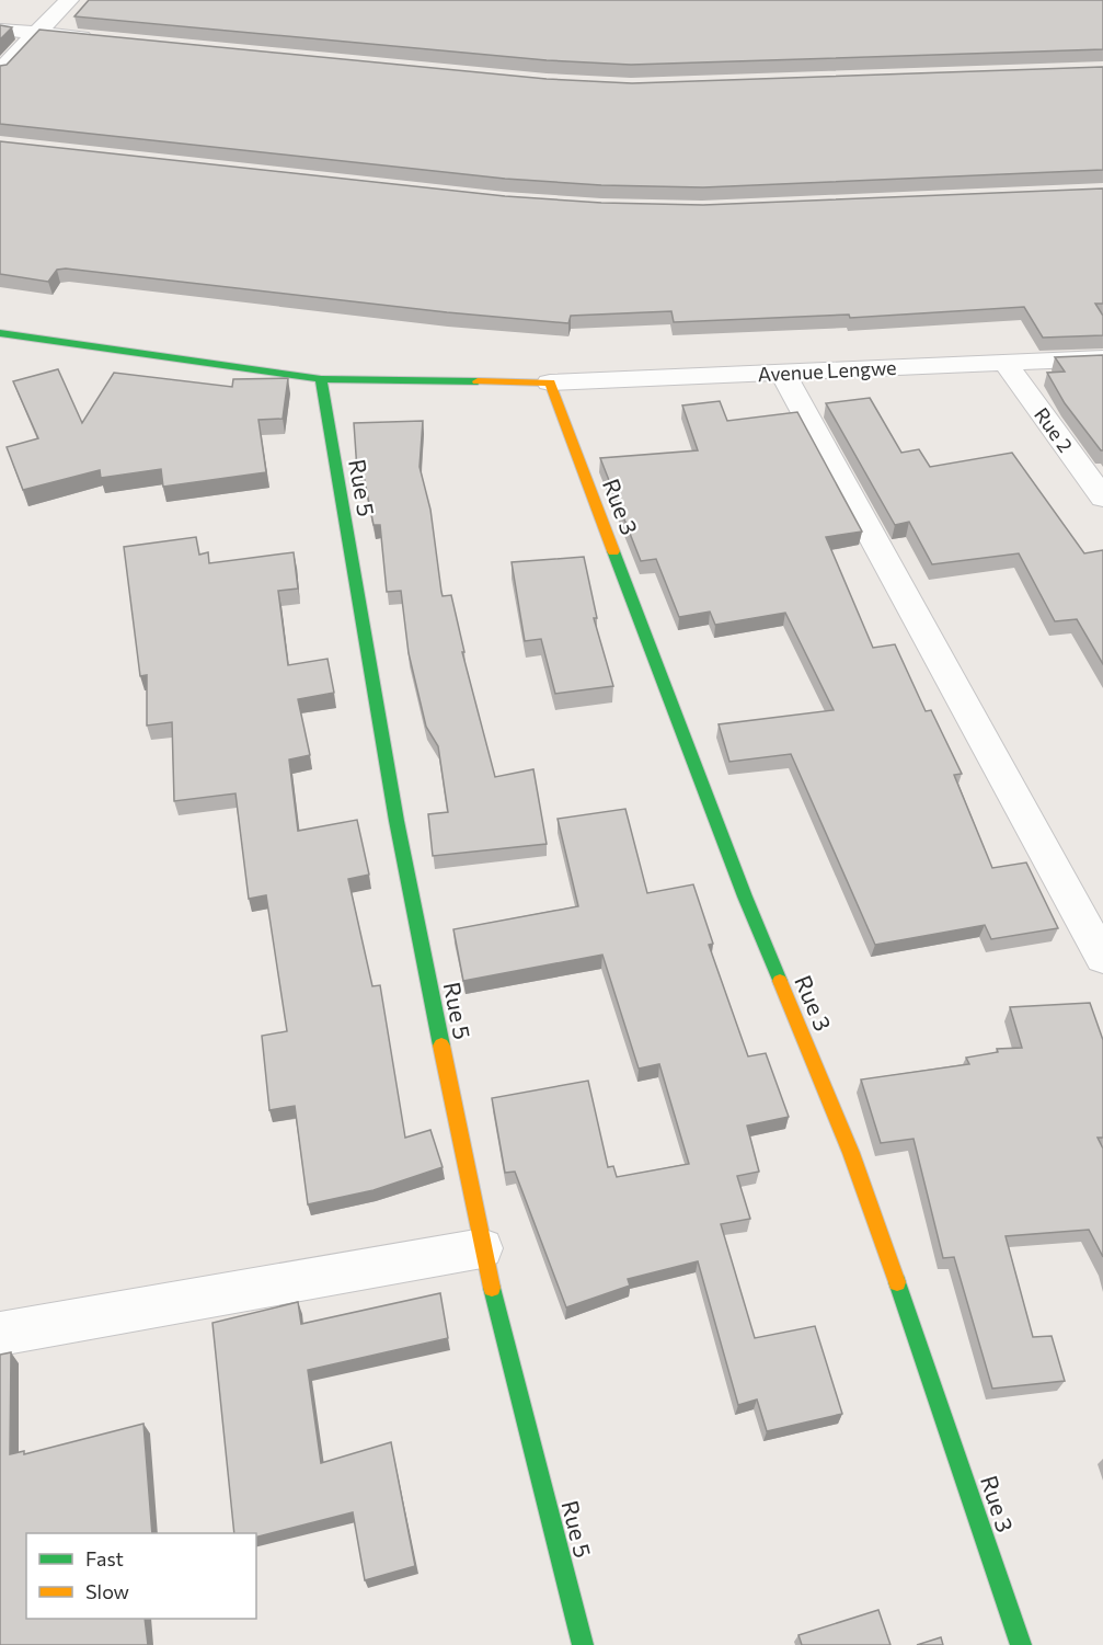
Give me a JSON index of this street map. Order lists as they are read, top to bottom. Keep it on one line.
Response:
{"streets":{"street":["Avenue Lengwe","Rue 2","Rue 5","Rue 3"]},"crossings":[["Avenue Lengwe","Rue 2"],["Avenue Lengwe","Rue 3"]],"legend":["Fast","Slow"]}
